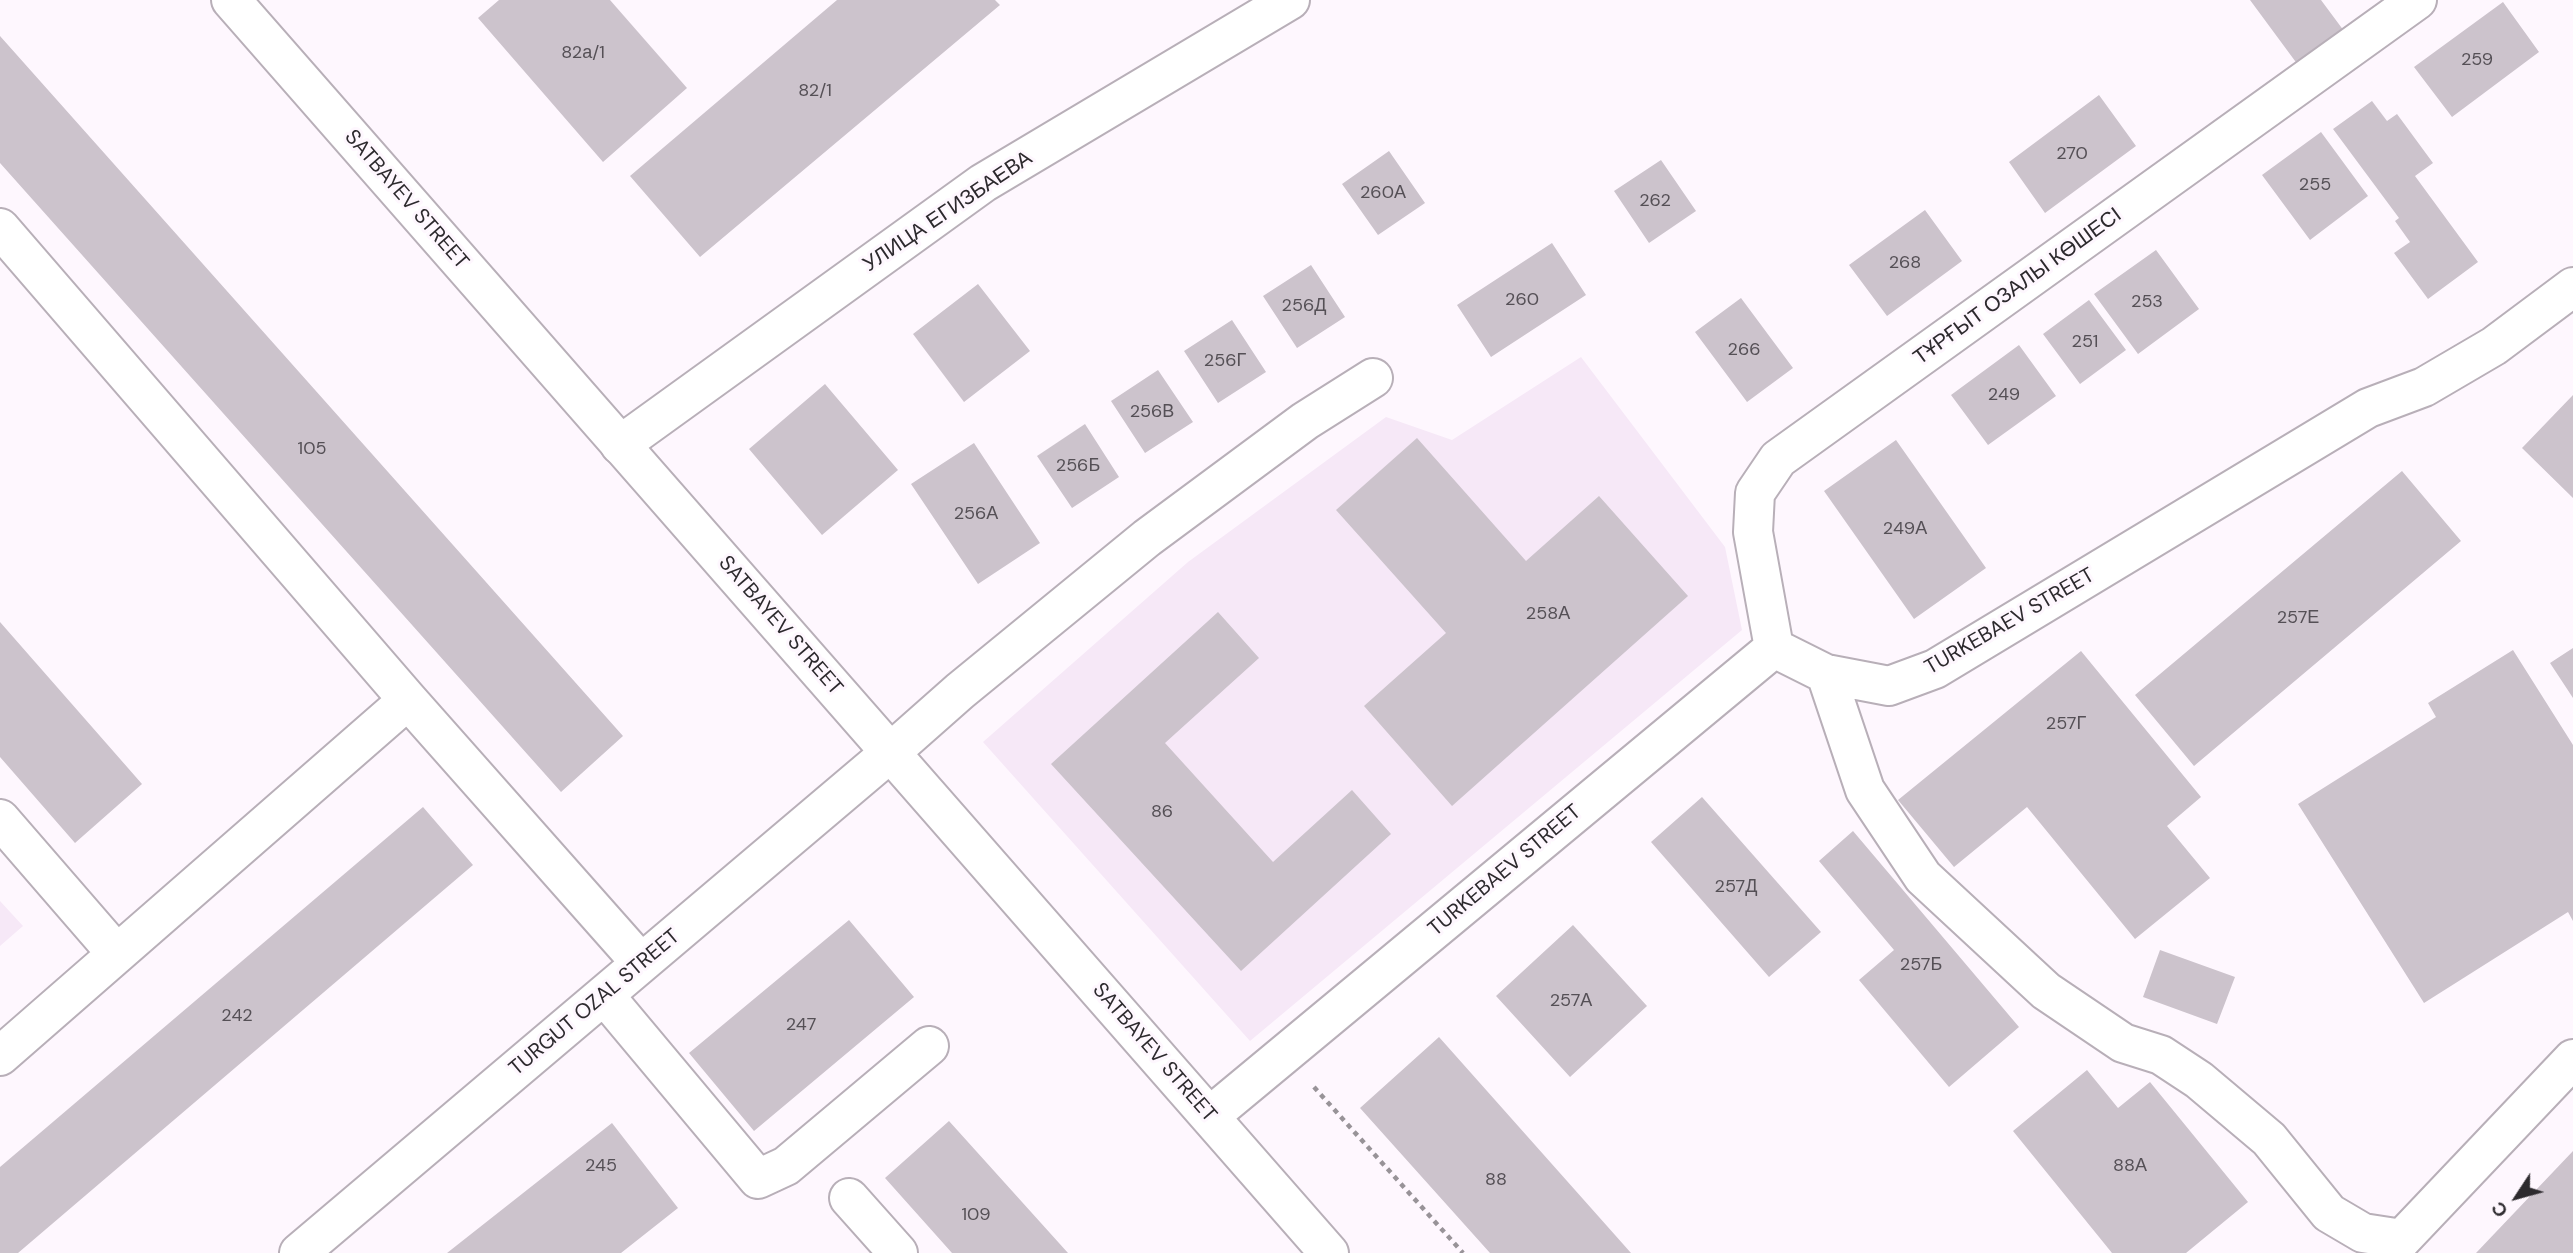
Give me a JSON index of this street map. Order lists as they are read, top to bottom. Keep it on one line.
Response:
{"streets":{"street":["SATBAYEV STREET","УЛИЦА ЕГИЗБАЕВА","ТҰРҒЫТ ОЗАЛЫ КӨШЕСІ","TURKEBAEV STREET","TURGUT OZAL STREET"]},"crossings":[["SATBAYEV STREET","УЛИЦА ЕГИЗБАЕВА"],["SATBAYEV STREET","TURKEBAEV STREET"],["SATBAYEV STREET","TURGUT OZAL STREET"],["ТҰРҒЫТ ОЗАЛЫ КӨШЕСІ","TURKEBAEV STREET"]],"house_numbers":["82а/1","259","82/1","270","255","260А","262","268","260","253","256Д","251","266","256Г","249","256В","105","256Б","256А","249А","258А","257Е","257Г","86","257Д","257Б","257А","242","247","245","88А","88","109"],"north":"bottom left"}
